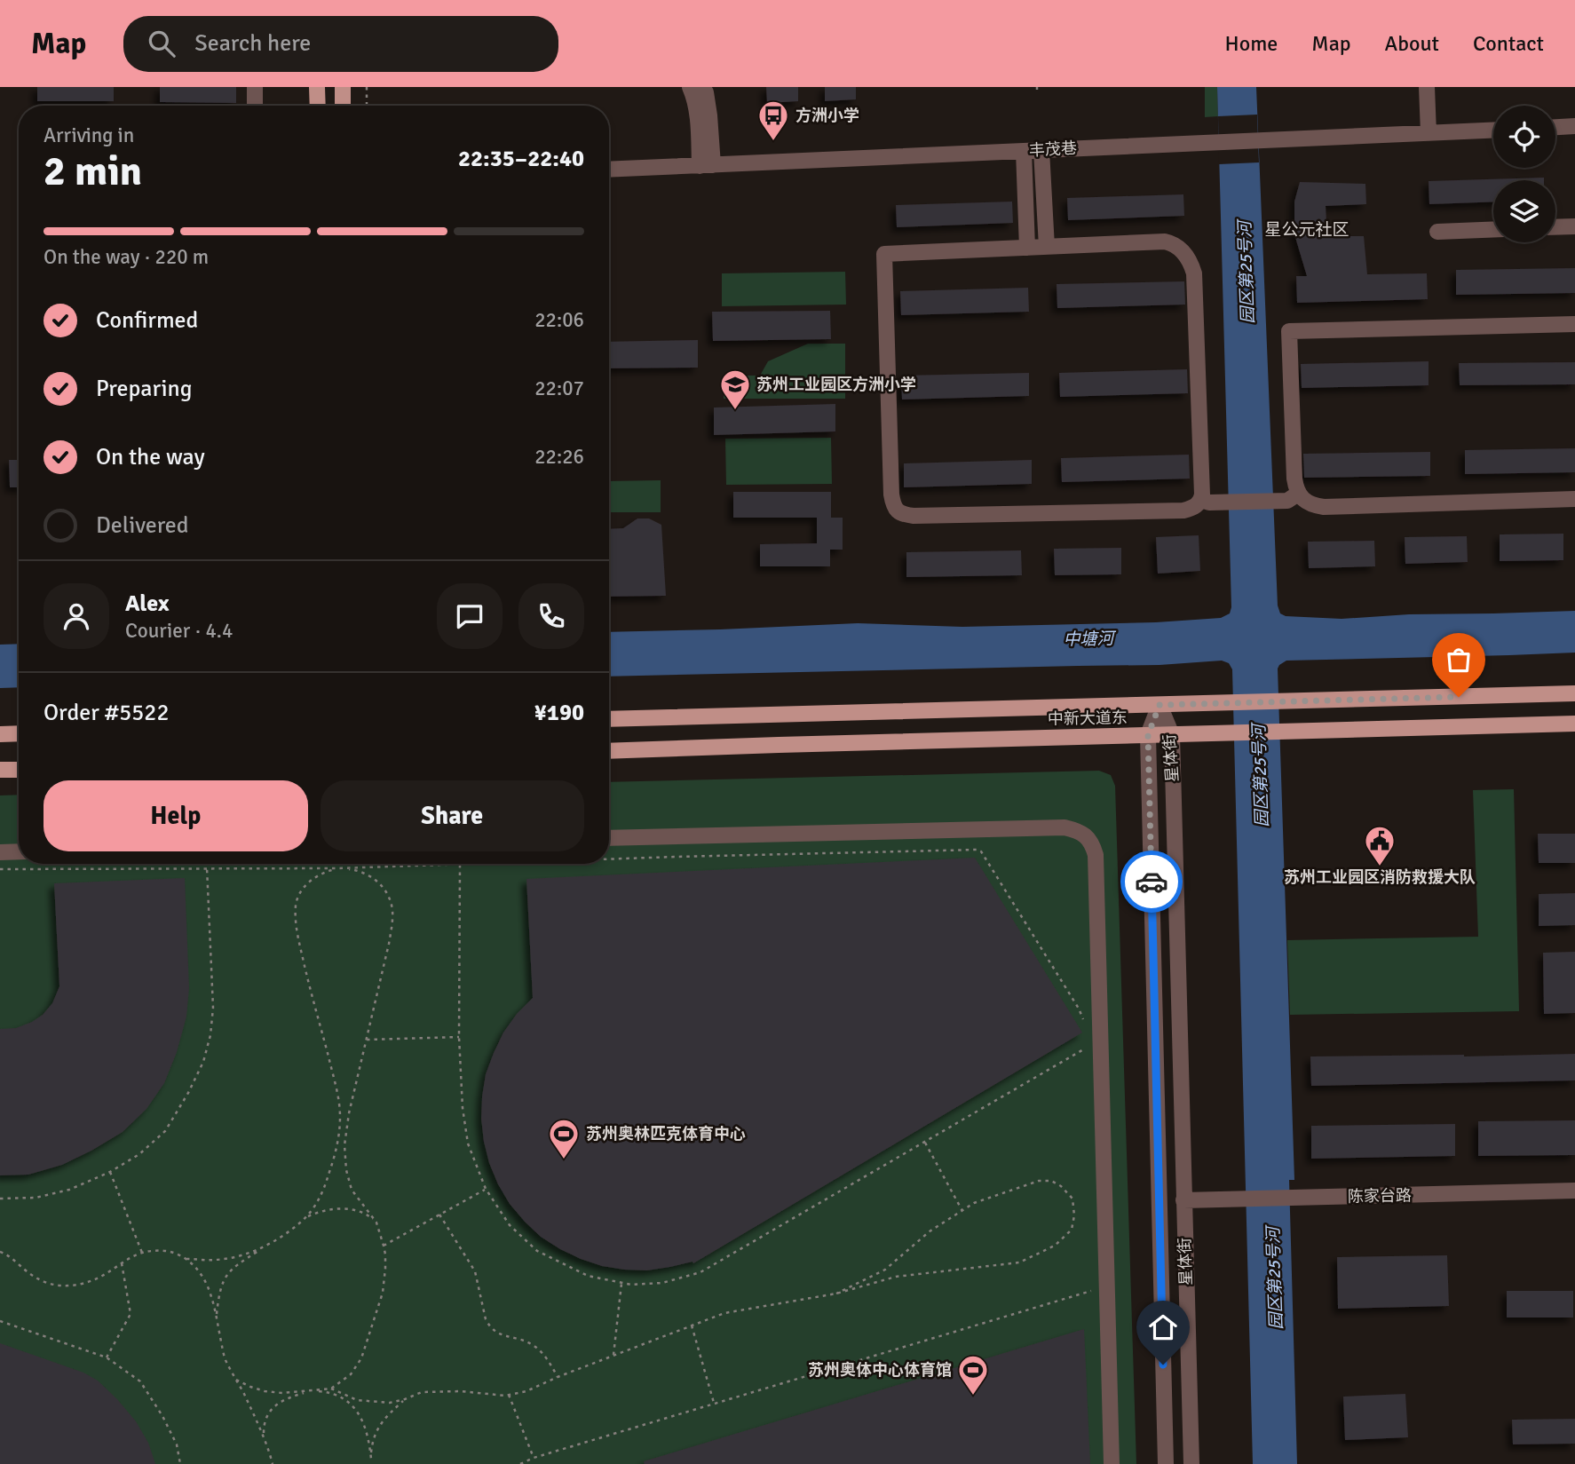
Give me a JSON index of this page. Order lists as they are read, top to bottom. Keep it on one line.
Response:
{"streets":{"main road":["中新大道东"],"street":["丰茂巷","星体街","陈家台路"]},"crossings":[["中新大道东","星体街"],["星体街","陈家台路"]],"districts":["星公元社区"],"water":["园区第25号河","中塘河"],"places":{"bus stop":["方洲小学"],"school or university":["苏州工业园区方洲小学"],"public building":["苏州工业园区消防救援大队"],"sports":["苏州奥林匹克体育中心","苏州奥体中心体育馆"]},"page":{"header":"Map","search":"Search here","nav":["Home","Map","About","Contact"],"heading":["2 min","Arriving in","22:35–22:40"],"panel":["Alex","Courier · 4.4","Order #5522","¥190"],"bar":"On the way · 220 m","list":[["Confirmed","22:06"],["Preparing","22:07"],["On the way","22:26"],"Delivered"],"buttons":["Help","Share"]}}
